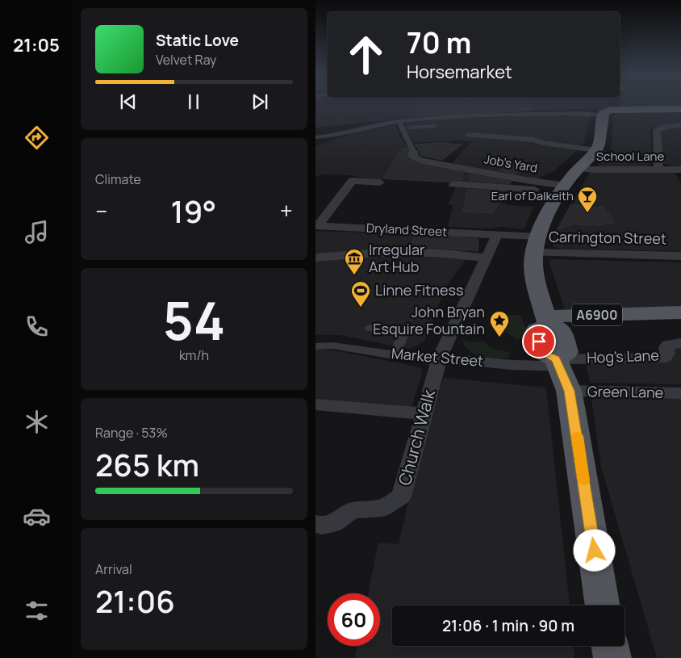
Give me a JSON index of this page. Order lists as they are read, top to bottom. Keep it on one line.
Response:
{"streets":{"main road":["A6900"],"street":["School Lane","Job's Yard","Dryland Street","Carrington Street","Hog's Lane","Market Street","Green Lane","Church Walk"]},"crossings":[["Dryland Street","Carrington Street"],["Hog's Lane","Market Street"],["Hog's Lane","Green Lane"],["Market Street","Green Lane"],["Market Street","Church Walk"]],"places":{"bar":["Earl of Dalkeith"],"museum":["Irregular Art Hub"],"sports":["Linne Fitness"],"place":["John Bryan Esquire Fountain"]},"page":{"tabs":"21:05","turn":["70 m","Horsemarket"],"song":["Static Love","Velvet Ray"],"tile":["Climate",["54","km/h"],["Range · 53%","265 km"],["Arrival","21:06"]],"heat":["−","19°","+"],"limit":"60","trip":"21:06 · 1 min · 90 m"}}
